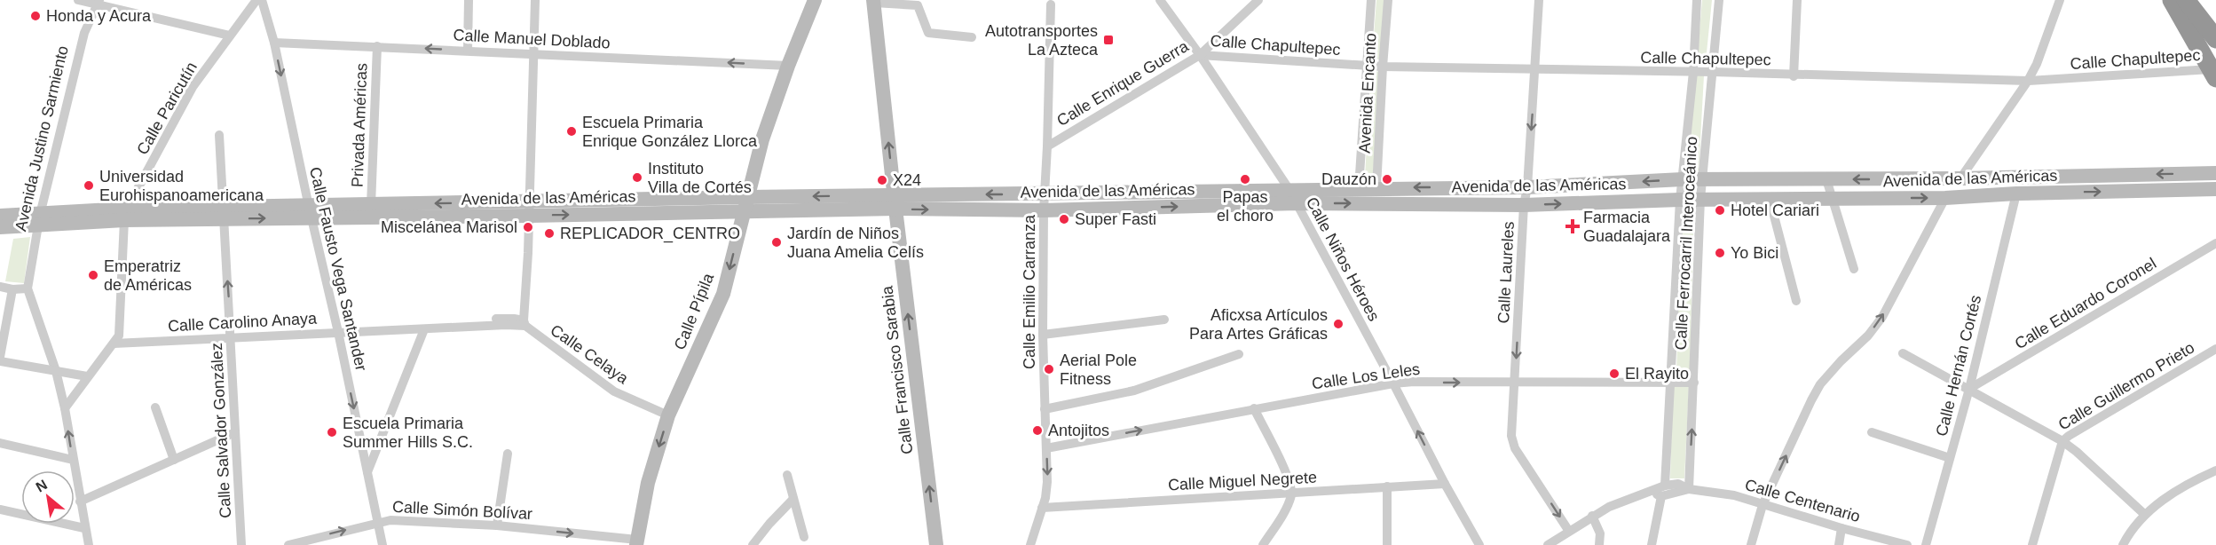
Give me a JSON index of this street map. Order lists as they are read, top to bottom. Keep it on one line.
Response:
{"streets":{"main road":["Avenida de las Américas","Calle Pípila","Calle Francisco Sarabia"],"street":["Calle Manuel Doblado","Calle Chapultepec","Calle Enrique Guerra","Avenida Encanto","Calle Paricutín","Privada Américas","Avenida Justino Sarmiento","Calle Ferrocarril Interoceánico","Calle Niños Héroes","Calle Fausto Vega Santander","Calle Laureles","Calle Emilio Carranza","Calle Eduardo Coronel","Calle Carolino Anaya","Calle Celaya","Calle Hernán Cortés","Calle Los Leles","Calle Guillermo Prieto","Calle Salvador González","Calle Miguel Negrete","Calle Centenario","Calle Simón Bolívar"]},"crossings":[["Calle Manuel Doblado","Privada Américas"],["Calle Manuel Doblado","Calle Fausto Vega Santander"],["Calle Manuel Doblado","Calle Pípila"],["Calle Chapultepec","Calle Enrique Guerra"],["Calle Chapultepec","Avenida Encanto"],["Calle Chapultepec","Calle Ferrocarril Interoceánico"],["Calle Chapultepec","Calle Niños Héroes"],["Calle Chapultepec","Calle Laureles"],["Calle Enrique Guerra","Calle Niños Héroes"],["Calle Enrique Guerra","Calle Emilio Carranza"],["Avenida Encanto","Avenida de las Américas"],["Calle Paricutín","Avenida de las Américas"],["Privada Américas","Avenida de las Américas"],["Avenida Justino Sarmiento","Avenida de las Américas"],["Avenida de las Américas","Calle Ferrocarril Interoceánico"],["Avenida de las Américas","Calle Niños Héroes"],["Avenida de las Américas","Calle Fausto Vega Santander"],["Avenida de las Américas","Calle Laureles"],["Avenida de las Américas","Calle Emilio Carranza"],["Avenida de las Américas","Calle Pípila"],["Avenida de las Américas","Calle Hernán Cortés"],["Avenida de las Américas","Calle Francisco Sarabia"],["Avenida de las Américas","Calle Salvador González"],["Calle Ferrocarril Interoceánico","Calle Los Leles"],["Calle Ferrocarril Interoceánico","Calle Centenario"],["Calle Niños Héroes","Calle Los Leles"],["Calle Niños Héroes","Calle Miguel Negrete"],["Calle Fausto Vega Santander","Calle Carolino Anaya"],["Calle Fausto Vega Santander","Calle Simón Bolívar"],["Calle Laureles","Calle Los Leles"],["Calle Emilio Carranza","Calle Los Leles"],["Calle Emilio Carranza","Calle Miguel Negrete"],["Calle Eduardo Coronel","Calle Hernán Cortés"],["Calle Pípila","Calle Celaya"],["Calle Pípila","Calle Simón Bolívar"],["Calle Carolino Anaya","Calle Celaya"],["Calle Carolino Anaya","Calle Salvador González"]],"one_way":["Calle Manuel Doblado","Calle Fausto Vega Santander","Calle Laureles","Calle Pípila","Calle Francisco Sarabia","Calle Simón Bolívar"],"places":{"other":["Honda y Acura","Escuela Primaria Enrique González Llorca","Instituto Villa de Cortés","Papas el choro","Dauzón","X24","Universidad Eurohispanoamericana","Hotel Cariari","Super Fasti","Miscelánea Marisol","REPLICADOR_CENTRO","Jardín de Niños Juana Amelia Celís","Yo Bici","Emperatriz de Américas","Aficxsa Artículos Para Artes Gráficas","Aerial Pole Fitness","El Rayito","Antojitos","Escuela Primaria Summer Hills S.C."],"transit":["Autotransportes La Azteca"],"health":["Farmacia Guadalajara"]},"north":"top left"}
